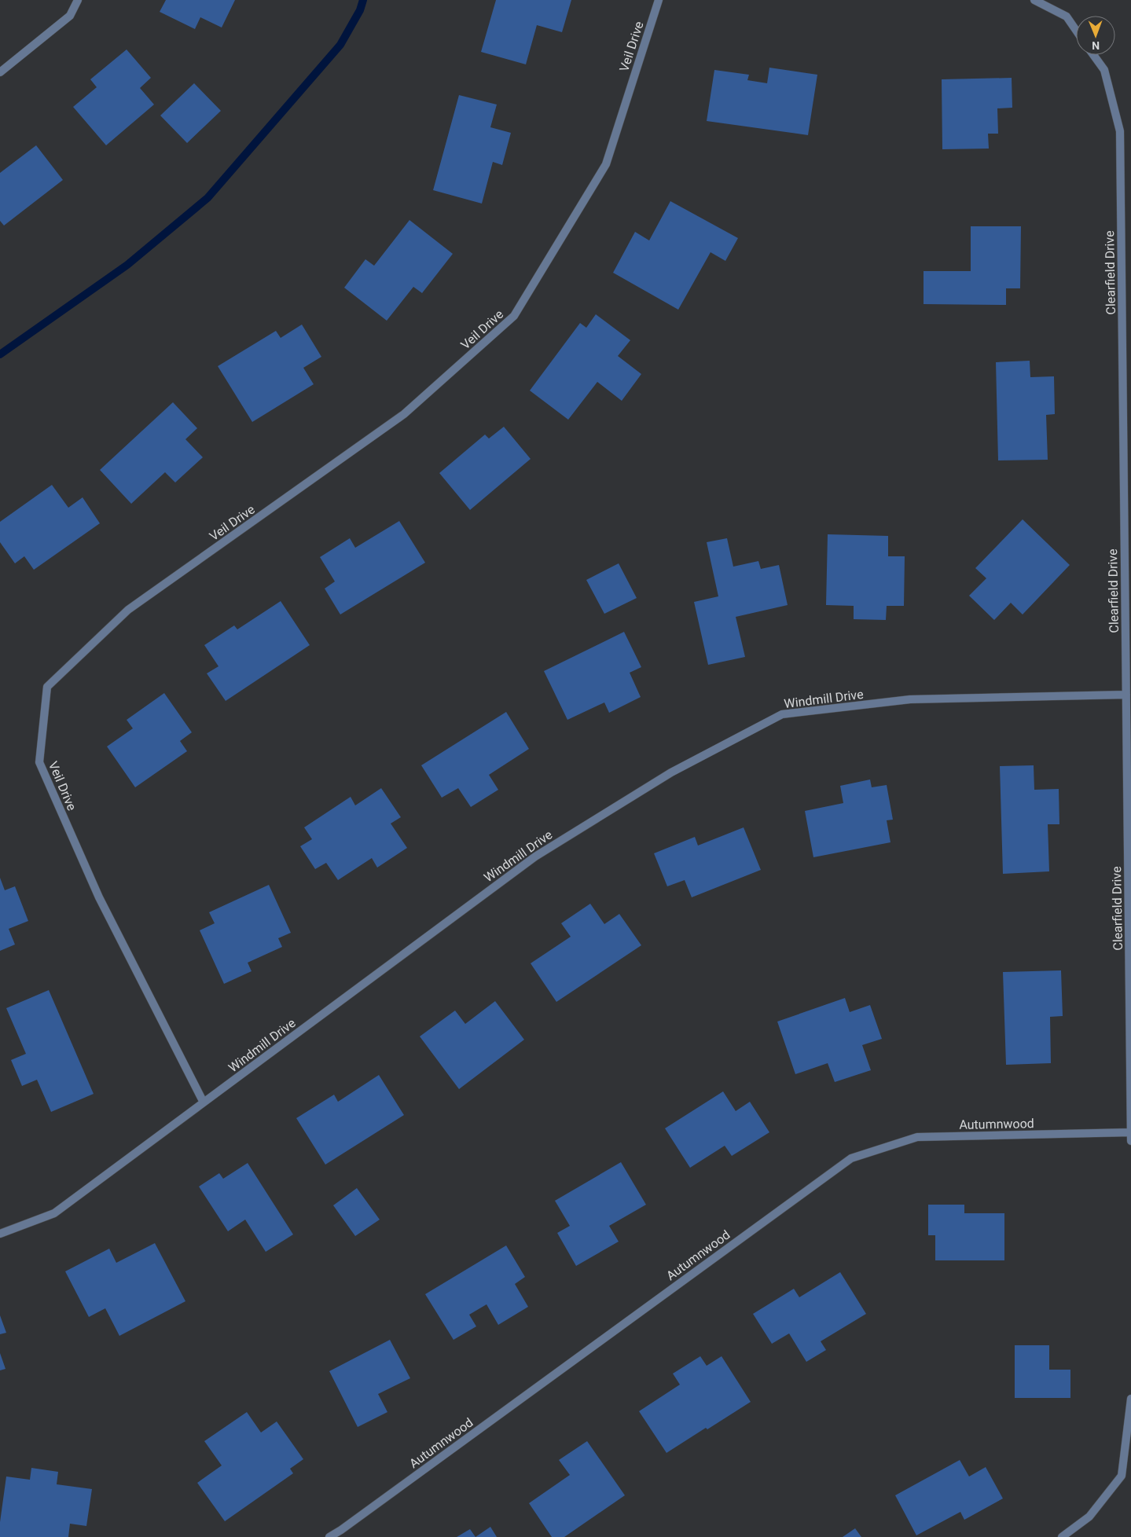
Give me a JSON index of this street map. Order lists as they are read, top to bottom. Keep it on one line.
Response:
{"streets":{"street":["Veil Drive","Clearfield Drive","Windmill Drive","Autumnwood"]},"crossings":[["Veil Drive","Windmill Drive"],["Clearfield Drive","Windmill Drive"],["Clearfield Drive","Autumnwood"]],"north":"bottom"}
